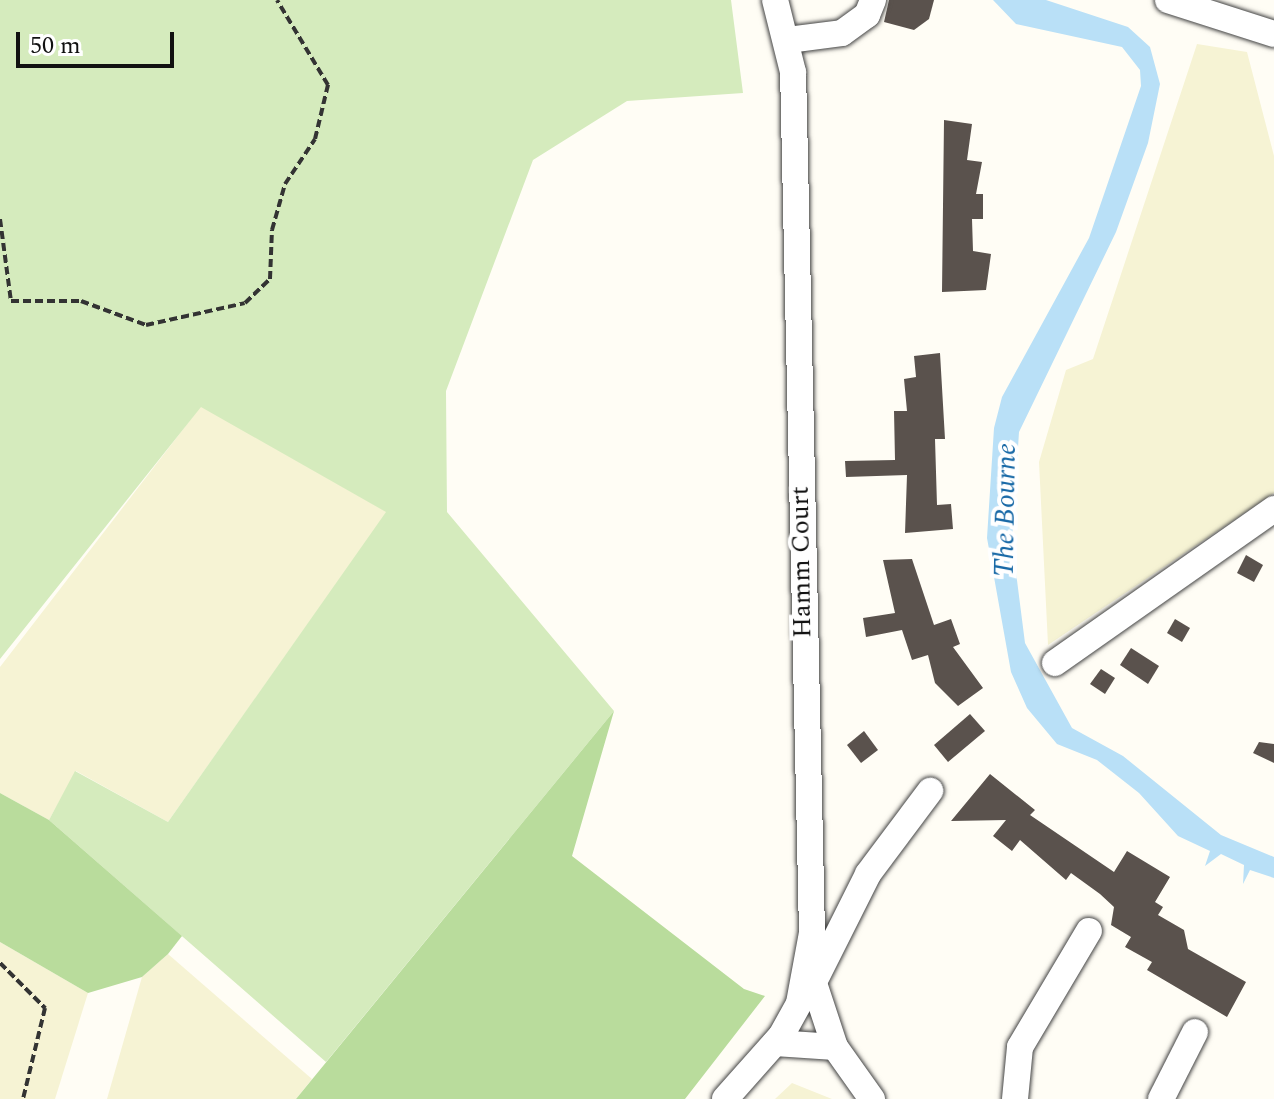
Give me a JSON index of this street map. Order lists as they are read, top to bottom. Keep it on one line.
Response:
{"streets":{"street":["Hamm Court"]},"water":["The Bourne"],"scale_bar":"50 m"}
